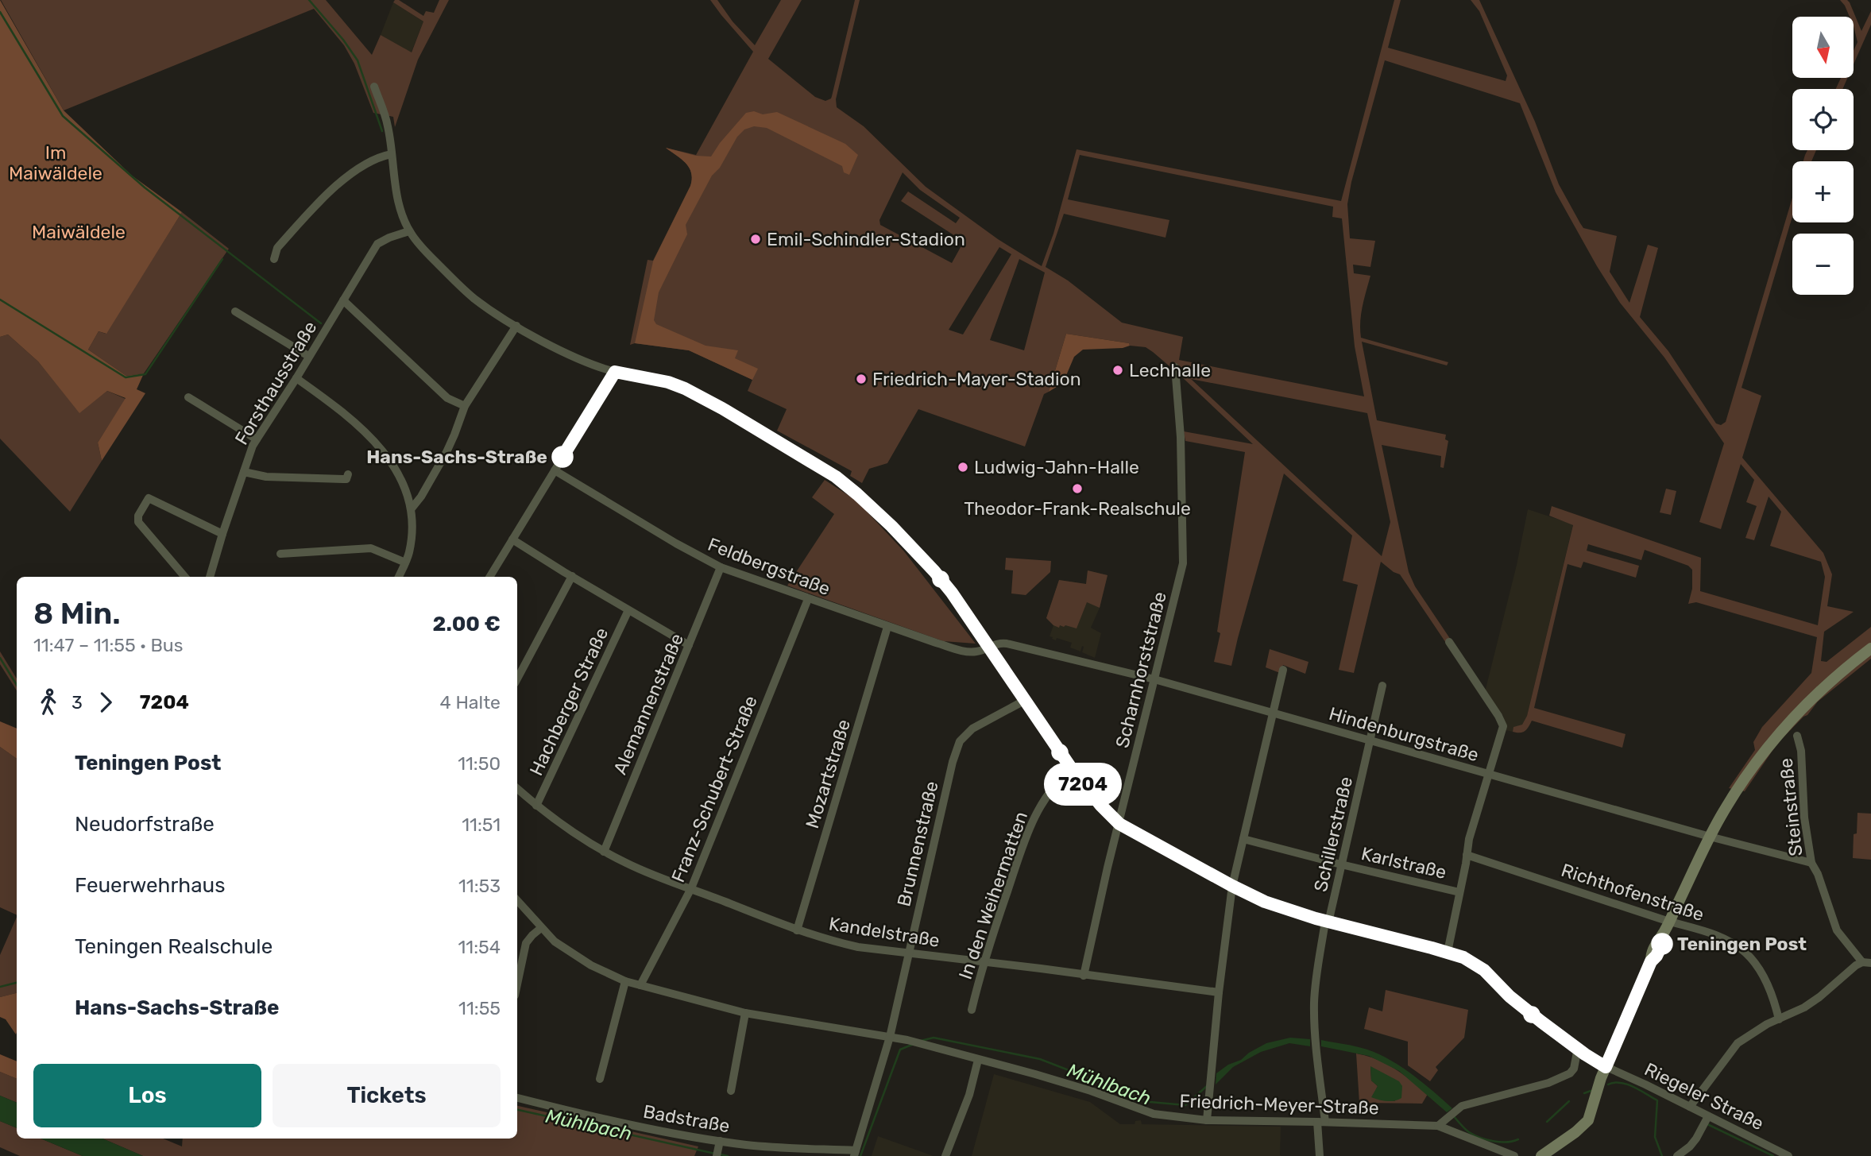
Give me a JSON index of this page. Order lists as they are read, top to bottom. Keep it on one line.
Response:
{"streets":{"street":["Forsthausstraße","Feldbergstraße","Scharnhorststraße","Hachberger Straße","Alemannenstraße","Hindenburgstraße","Mozartstraße","Franz-Schubert-Straße","Steinstraße","Schillerstraße","Brunnenstraße","Karlstraße","Richthofenstraße","In den Weihermatten","Kandelstraße","Riegeler Straße","Friedrich-Meyer-Straße","Badstraße"]},"crossings":[["Forsthausstraße","Riegeler Straße"],["Feldbergstraße","Alemannenstraße"],["Feldbergstraße","Hindenburgstraße"],["Feldbergstraße","Mozartstraße"],["Feldbergstraße","Franz-Schubert-Straße"],["Feldbergstraße","Riegeler Straße"],["Scharnhorststraße","Hindenburgstraße"],["Scharnhorststraße","Kandelstraße"],["Scharnhorststraße","Riegeler Straße"],["Hachberger Straße","Kandelstraße"],["Alemannenstraße","Kandelstraße"],["Hindenburgstraße","Steinstraße"],["Hindenburgstraße","Schillerstraße"],["Hindenburgstraße","Riegeler Straße"],["Mozartstraße","Kandelstraße"],["Franz-Schubert-Straße","Kandelstraße"],["Franz-Schubert-Straße","Friedrich-Meyer-Straße"],["Schillerstraße","Karlstraße"],["Schillerstraße","Riegeler Straße"],["Schillerstraße","Friedrich-Meyer-Straße"],["Brunnenstraße","Kandelstraße"],["Brunnenstraße","Riegeler Straße"],["Brunnenstraße","Friedrich-Meyer-Straße"],["Brunnenstraße","Badstraße"],["In den Weihermatten","Kandelstraße"],["In den Weihermatten","Riegeler Straße"]],"water":["Mühlbach"],"parks":["Im Maiwäldele","Maiwäldele"],"places":["Emil-Schindler-Stadion","Lechhalle","Friedrich-Mayer-Stadion","Hans-Sachs-Straße","Ludwig-Jahn-Halle","Theodor-Frank-Realschule","Teningen Post"],"lines":["bus line 7204"],"north":"bottom","page":{"on_map":"7204","map_buttons":["+","−"],"heading":["8 Min.","11:47 – 11:55 · Bus","2.00 €"],"legs":["3","7204","4 Halte"],"list":[{"name":"Teningen Post","value":"11:50"},{"name":"Neudorfstraße","value":"11:51"},{"name":"Feuerwehrhaus","value":"11:53"},{"name":"Teningen Realschule","value":"11:54"},{"name":"Hans-Sachs-Straße","value":"11:55"}],"buttons":["Los","Tickets"]}}
